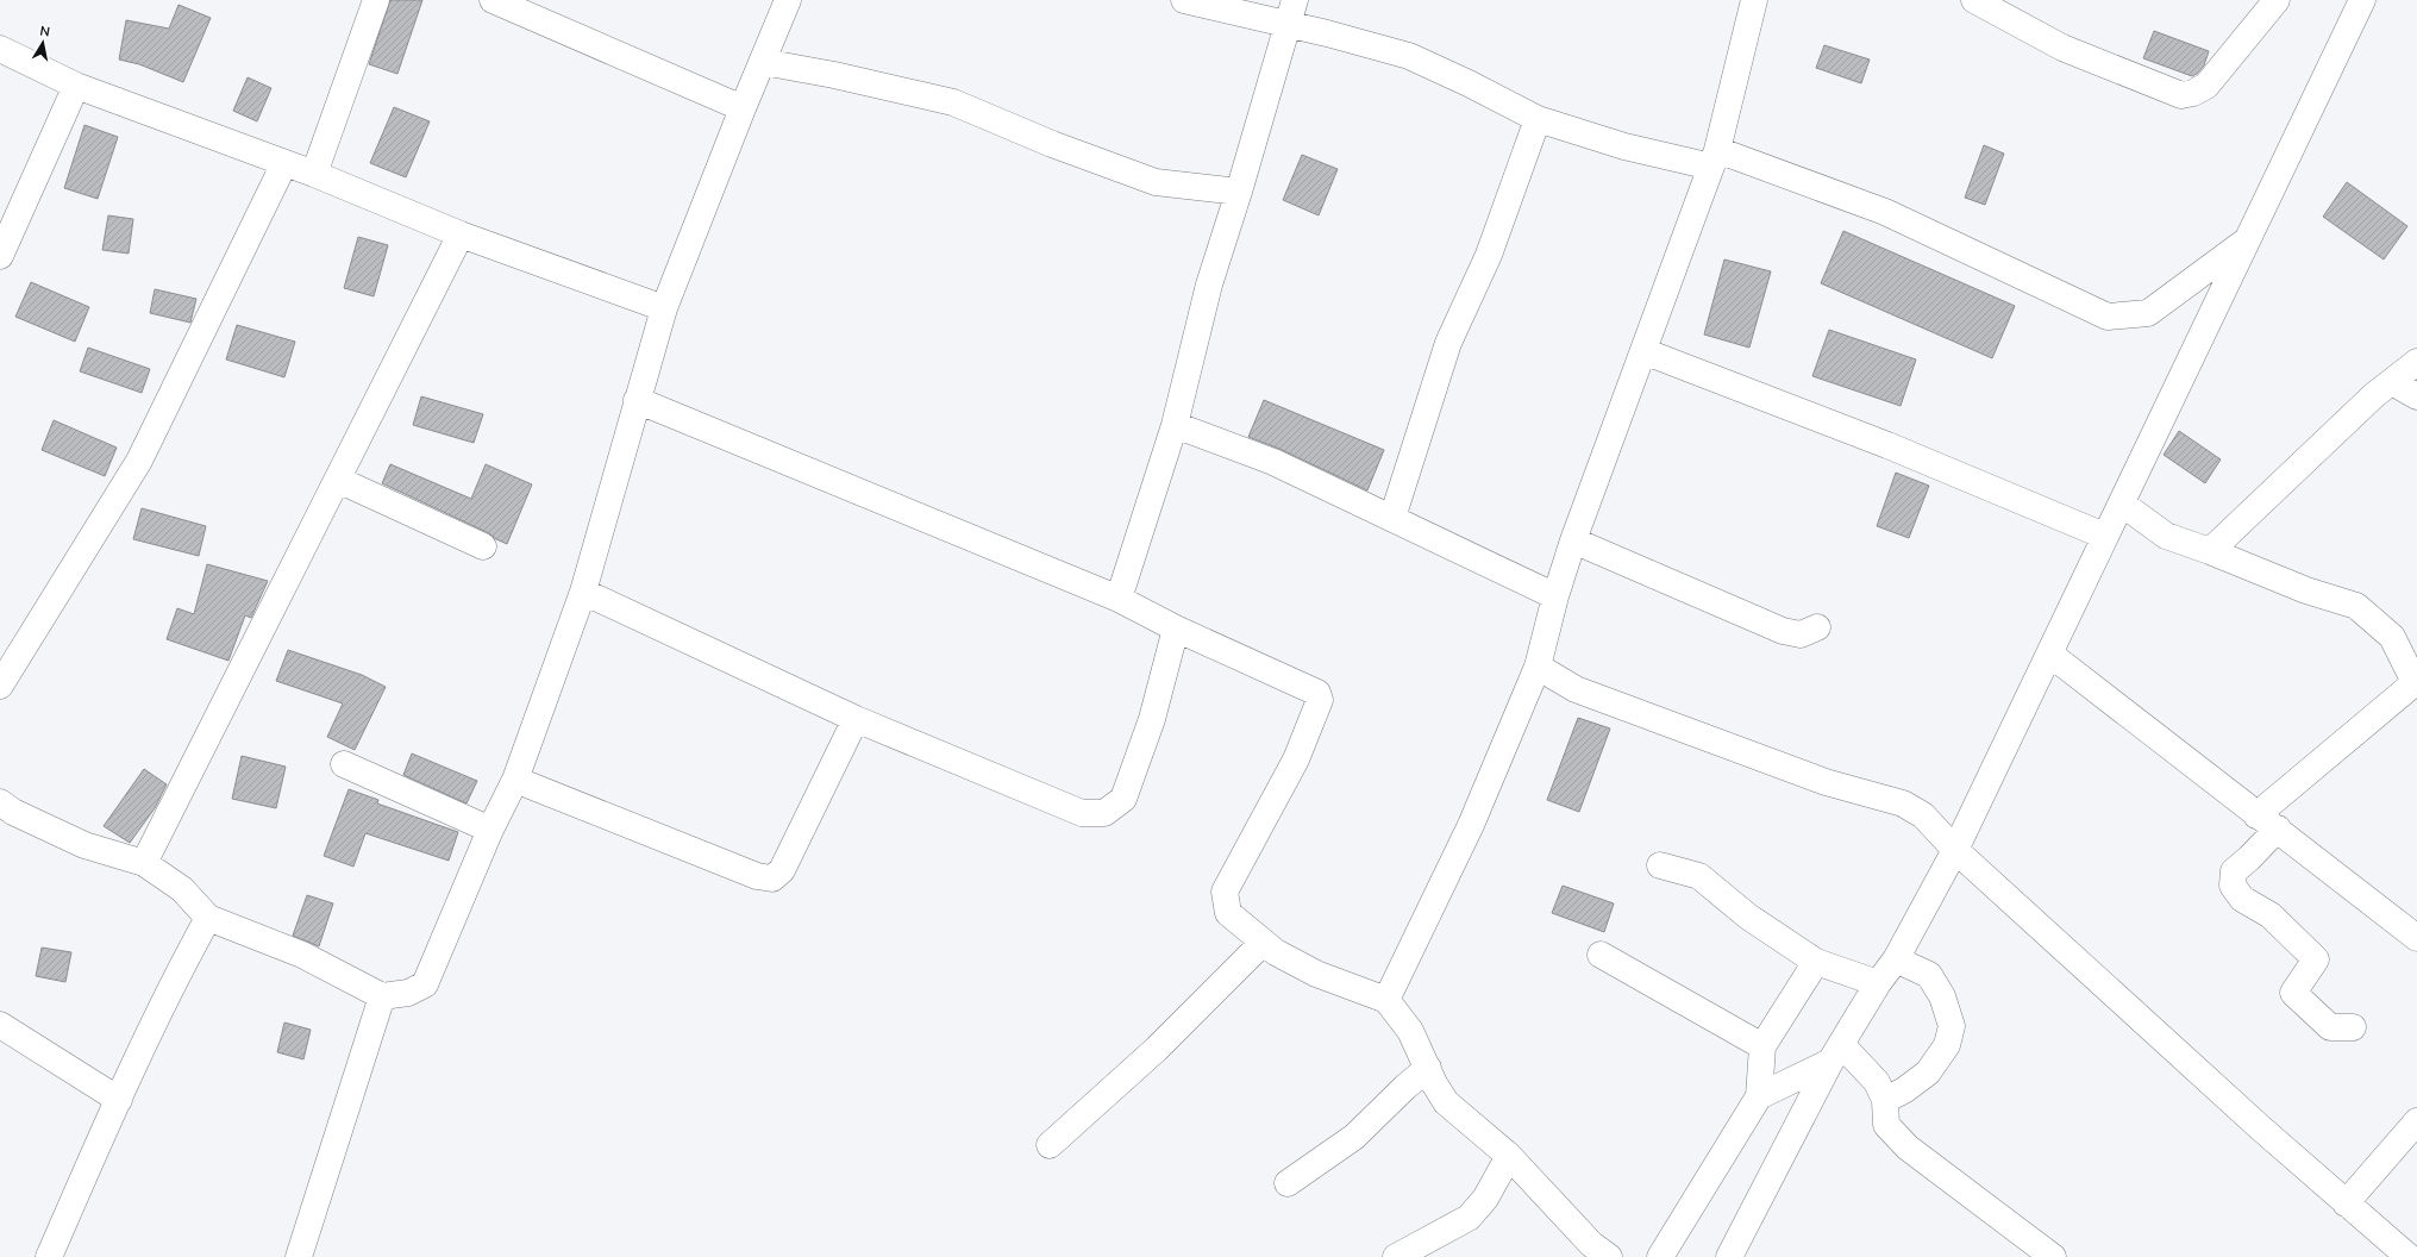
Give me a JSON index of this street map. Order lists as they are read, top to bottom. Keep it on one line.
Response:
{"north":"top"}
